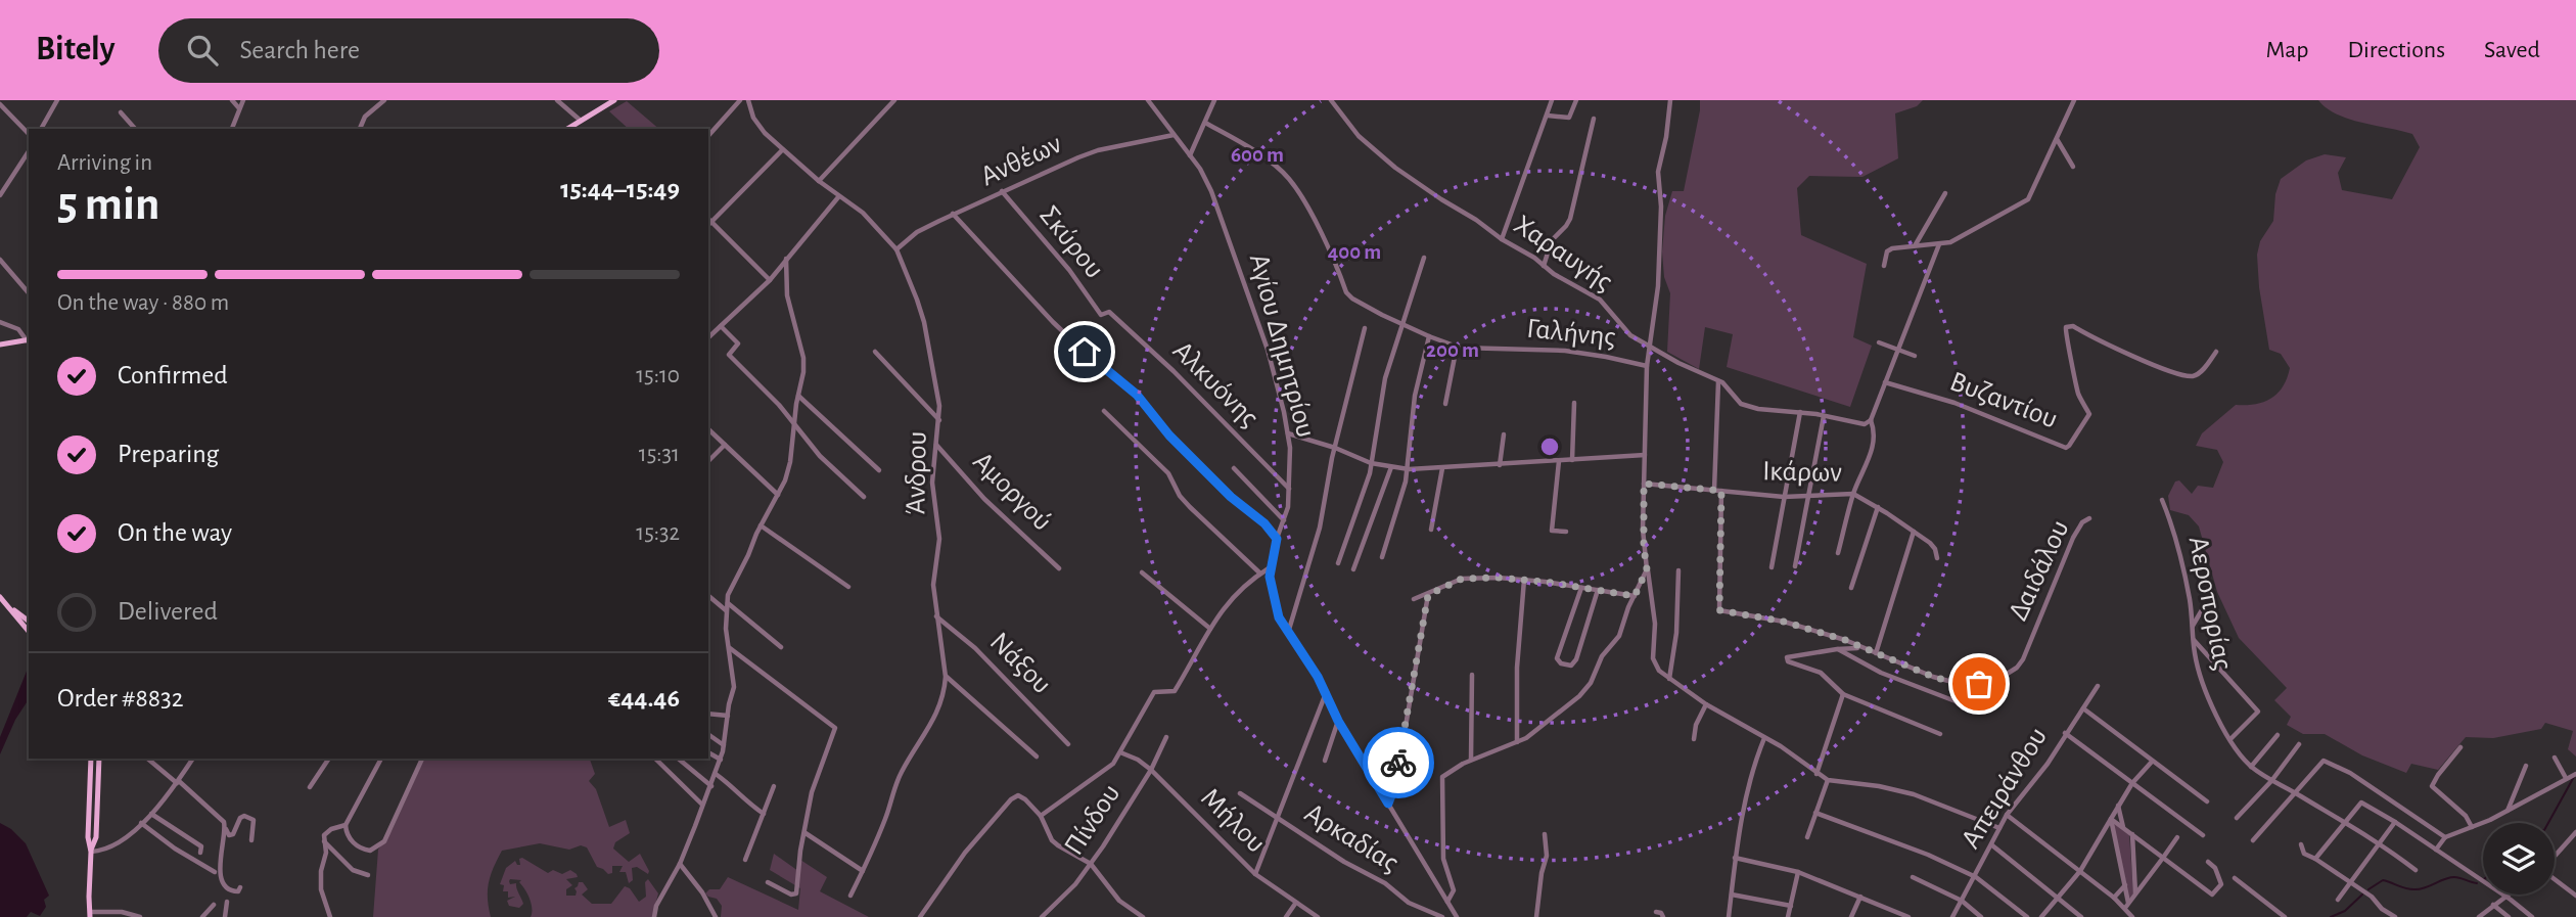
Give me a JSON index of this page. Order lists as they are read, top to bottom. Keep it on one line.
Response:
{"streets":{"street":["Ανθέων","Σκύρου","Χαραυγής","Γαλήνης","Αγίου Δημητρίου","Αλκυόνης","Βυζαντίου","Ικάρων","Άνδρου","Αμοργού","Δαιδάλου","Αεροπορίας","Νάξου","Απειράνθου","Πίνδου","Μήλου","Αρκαδίας"]},"crossings":[["Ανθέων","Σκύρου"],["Ανθέων","Αγίου Δημητρίου"],["Ανθέων","Άνδρου"],["Σκύρου","Αλκυόνης"],["Αγίου Δημητρίου","Αλκυόνης"],["Ικάρων","Δαιδάλου"],["Άνδρου","Αμοργού"],["Άνδρου","Νάξου"],["Πίνδου","Μήλου"]],"page":{"header":"Bitely","search":"Search here","nav":["Map","Directions","Saved"],"heading":["5 min","Arriving in","15:44–15:49"],"panel":["Order #8832","€44.46"],"bar":"On the way · 880 m","list":[["Confirmed","15:10"],["Preparing","15:31"],["On the way","15:32"],"Delivered"]},"rings":["600 m","400 m","200 m"]}
